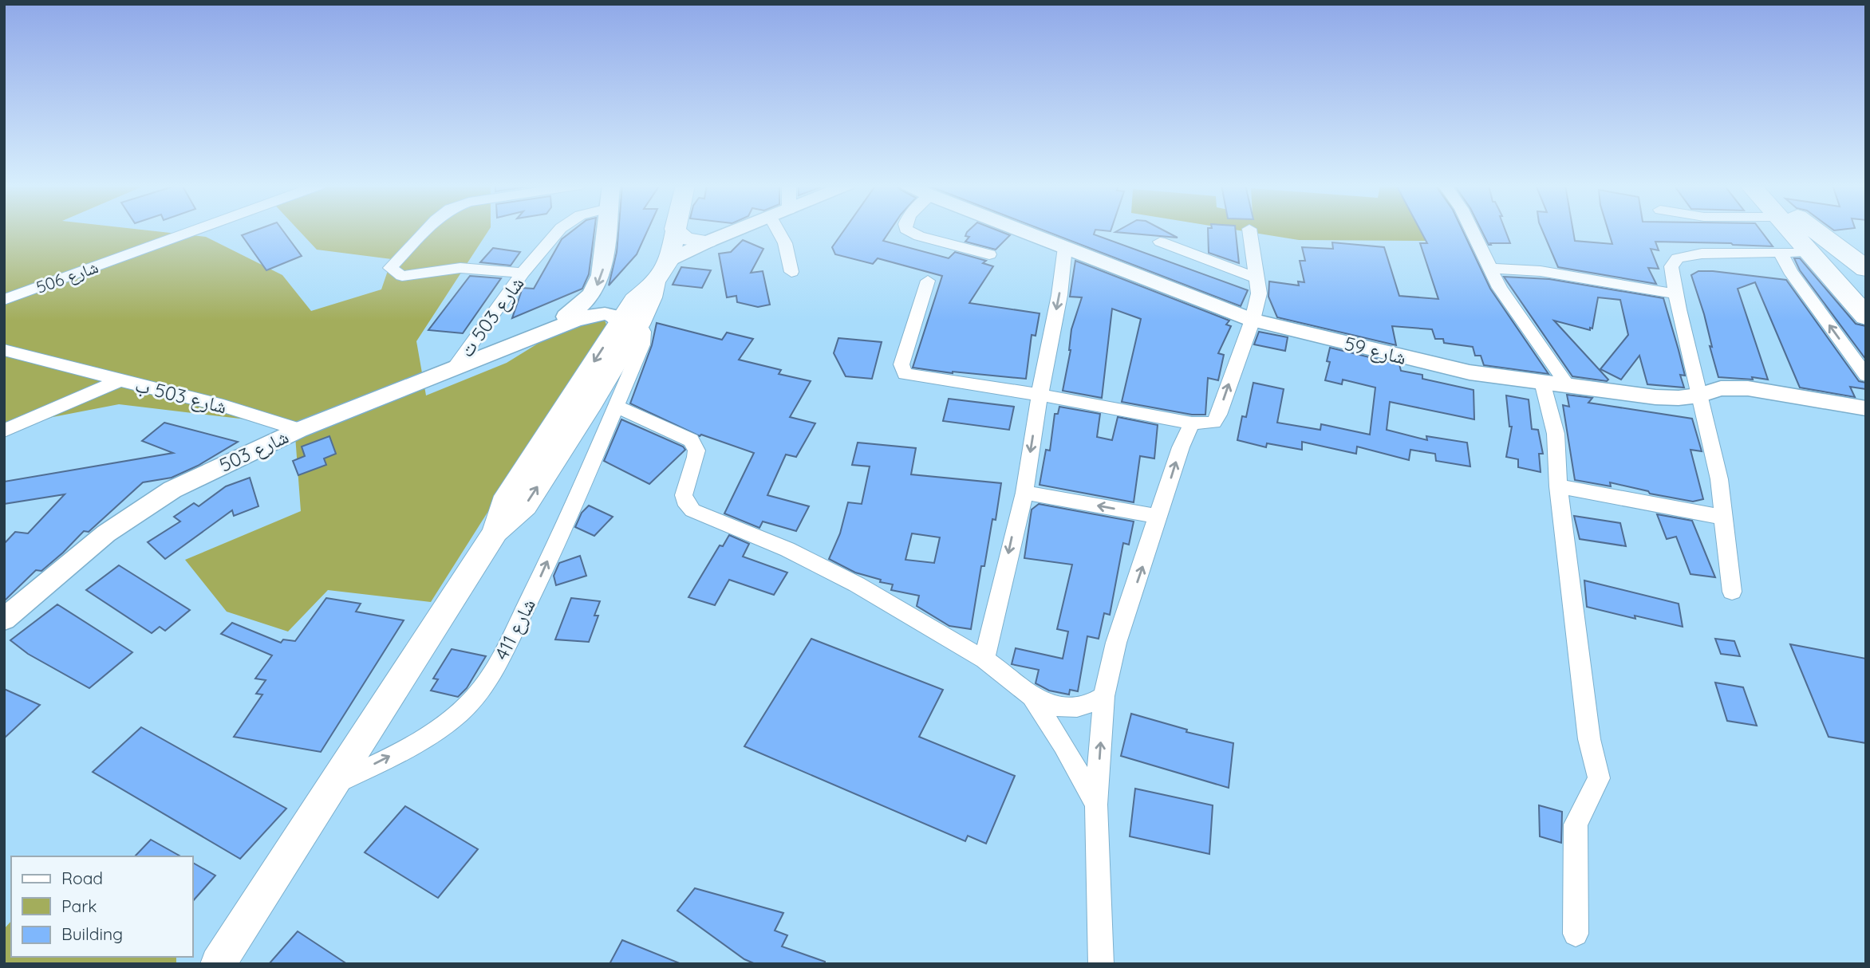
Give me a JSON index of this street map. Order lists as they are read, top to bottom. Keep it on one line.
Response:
{"streets":{"street":["شارع 506","شارع 503 ت","شارع 59","شارع 503 ب","شارع 503","شارع 411"]},"crossings":[["شارع 503 ت","شارع 503"],["شارع 503 ب","شارع 503"]],"one_way":["شارع 411"],"legend":["Road","Park","Building"]}
